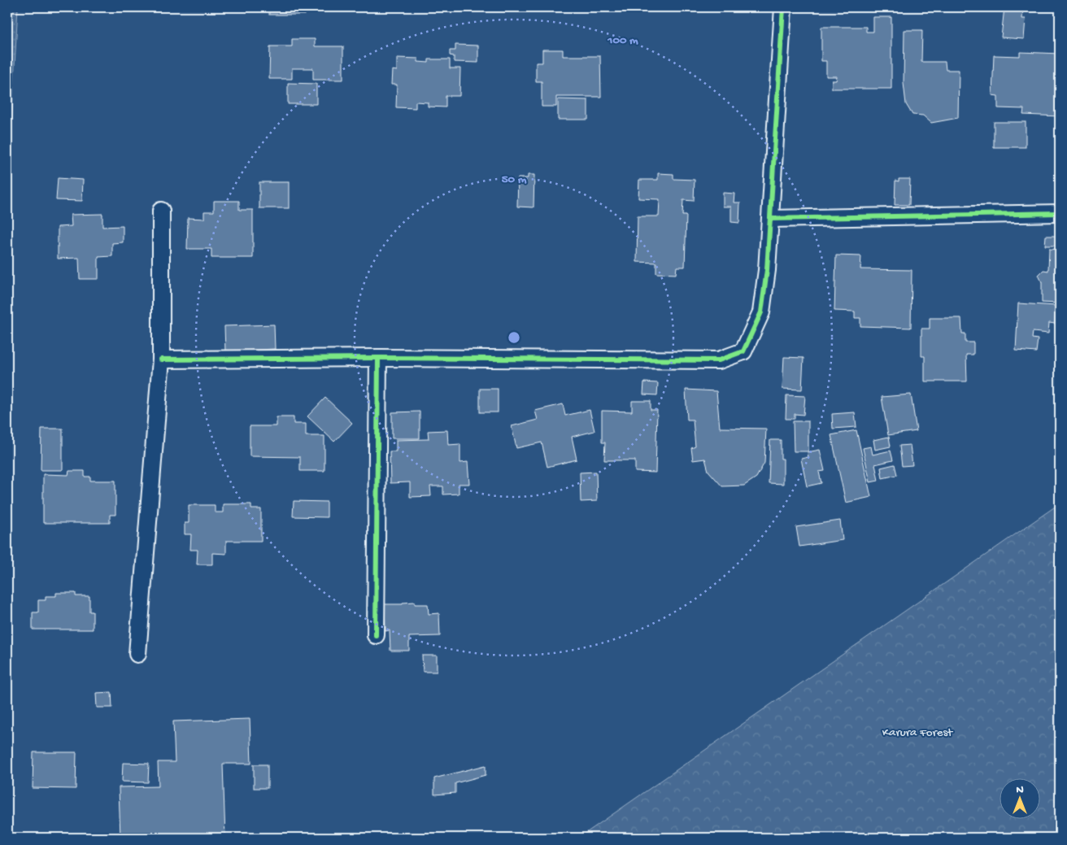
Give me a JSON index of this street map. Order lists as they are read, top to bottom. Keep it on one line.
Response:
{"parks":["Karura Forest"],"north":"top","rings":["100 m","50 m"]}
